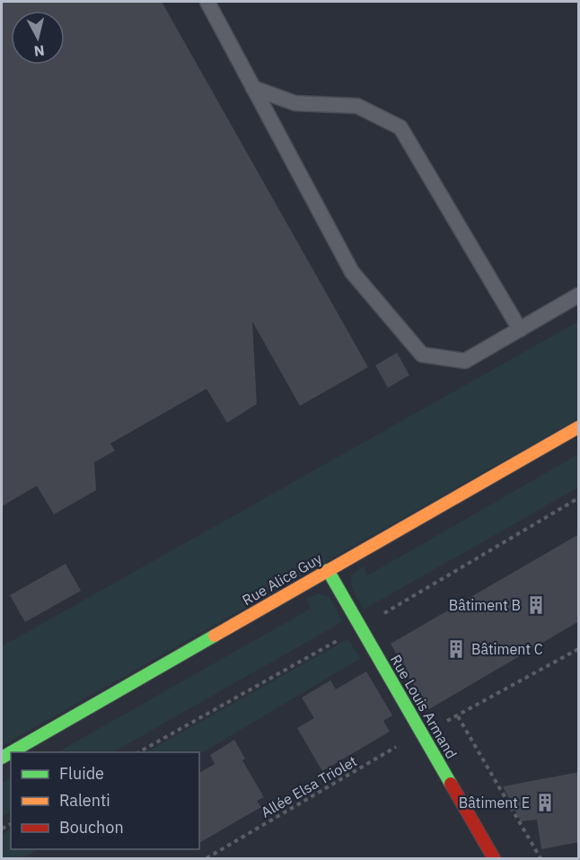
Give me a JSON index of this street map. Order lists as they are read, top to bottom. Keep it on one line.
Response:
{"streets":{"street":["Rue Alice Guy","Rue Louis Armand"],"path":["Allée Elsa Triolet"]},"crossings":[["Rue Alice Guy","Rue Louis Armand"],["Rue Louis Armand","Allée Elsa Triolet"]],"places":{"building":["Bâtiment B","Bâtiment C","Bâtiment E"]},"legend":["Fluide","Ralenti","Bouchon"],"north":"bottom"}
